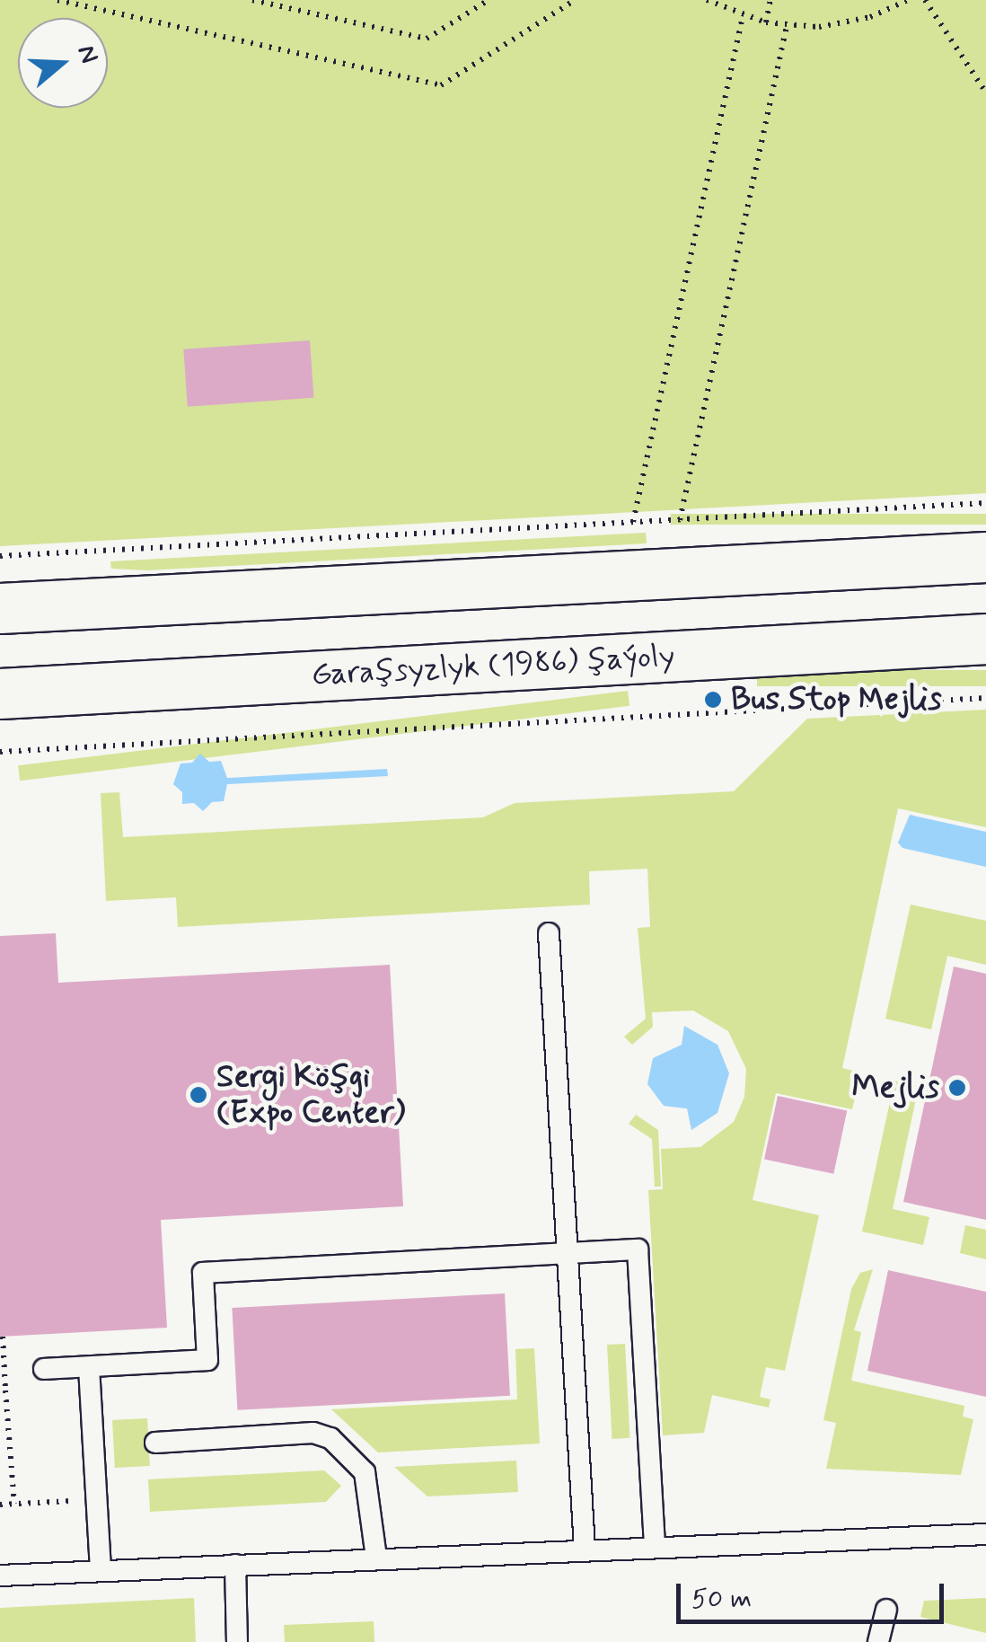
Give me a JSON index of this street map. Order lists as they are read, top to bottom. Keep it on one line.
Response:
{"streets":{"main road":["Garaşsyzlyk (1986) şaýoly"]},"places":["Bus Stop Mejlis","Mejlis","Sergi Köşgi (Expo Center)"],"scale_bar":"50 m","north":"right"}
